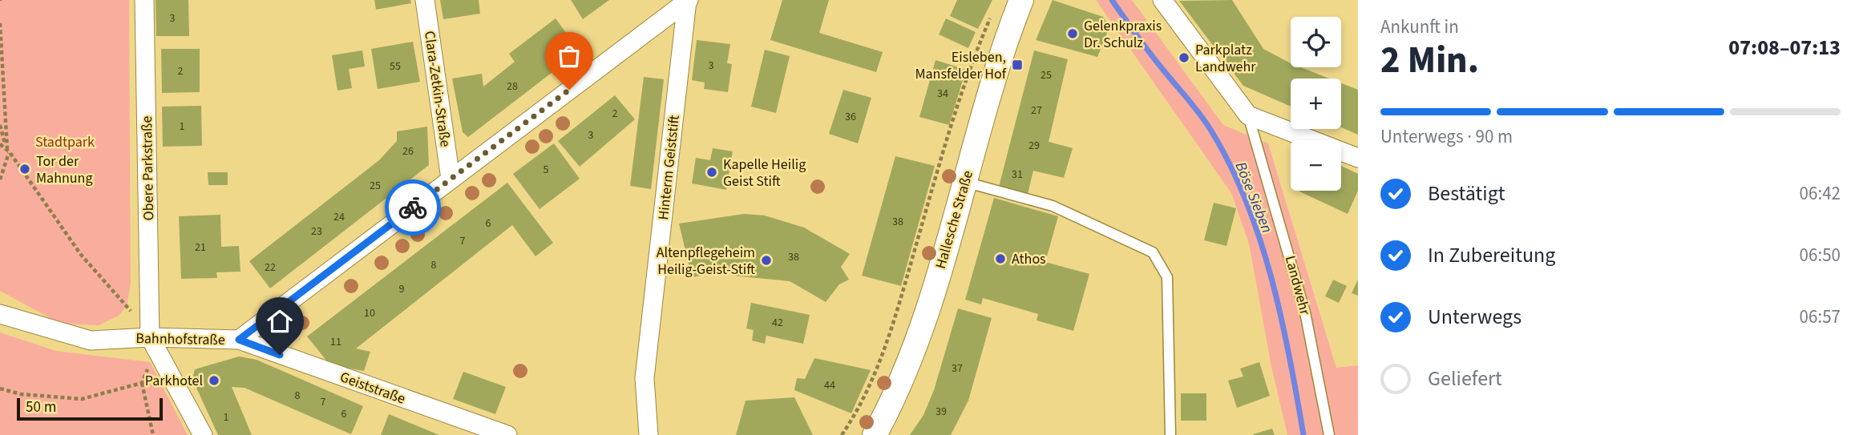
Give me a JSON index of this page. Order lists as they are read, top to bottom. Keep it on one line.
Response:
{"streets":{"street":["Clara-Zetkin-Straße","Hinterm Geiststift","Obere Parkstraße","Hallesche Straße","Landwehr","Bahnhofstraße","Geiststraße"]},"crossings":[["Clara-Zetkin-Straße","Bahnhofstraße"],["Hinterm Geiststift","Bahnhofstraße"],["Obere Parkstraße","Bahnhofstraße"],["Bahnhofstraße","Geiststraße"]],"water":["Böse Sieben"],"parks":["Stadtpark"],"places":{"other":["Gelenkpraxis Dr. Schulz","Parkplatz Landwehr","Tor der Mahnung","Kapelle Heilig Geist Stift","Athos","Altenpflegeheim Heilig-Geist-Stift","Parkhotel"],"transit":["Eisleben, Mansfelder Hof"]},"house_numbers":["3","3","55","2","25","28","34","27","2","36","1","3","29","26","5","31","25","24","38","6","23","7","21","38","8","22","9","10","42","11","37","44","8","7","39","6","1"],"scale_bar":"50 m","page":{"heading":["2 Min.","Ankunft in","07:08–07:13"],"map_buttons":["+","−"],"bar":"Unterwegs · 90 m","list":[["Bestätigt","06:42"],["In Zubereitung","06:50"],["Unterwegs","06:57"],"Geliefert"],"scale":"50 m"}}
